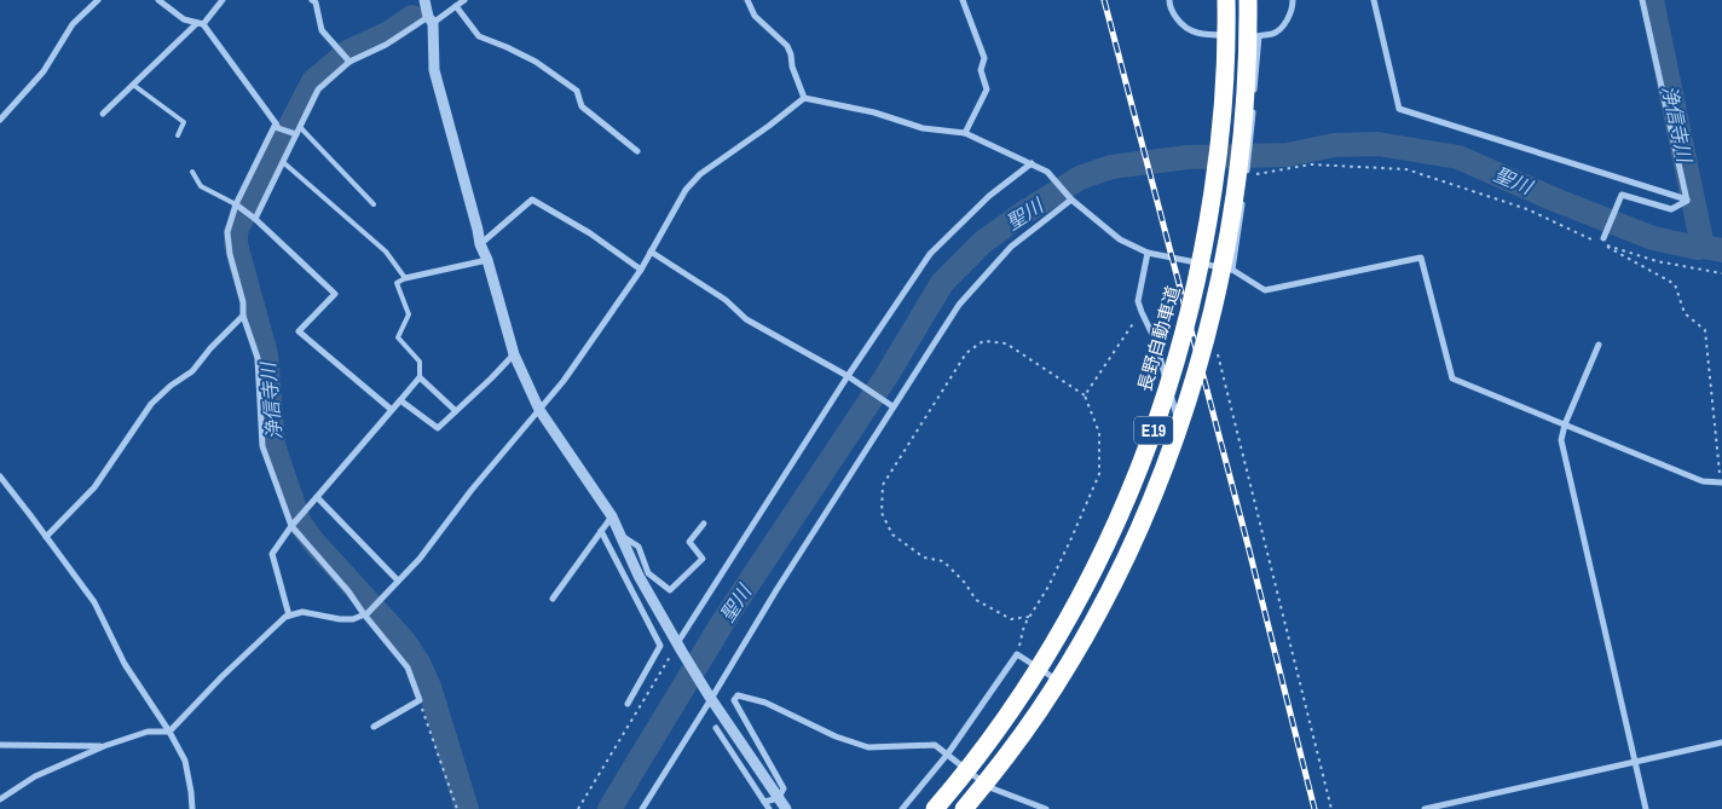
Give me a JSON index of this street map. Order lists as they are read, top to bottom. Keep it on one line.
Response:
{"streets":{"highway":["長野自動車道","E19"]},"water":["浄信寺川","聖川"]}
